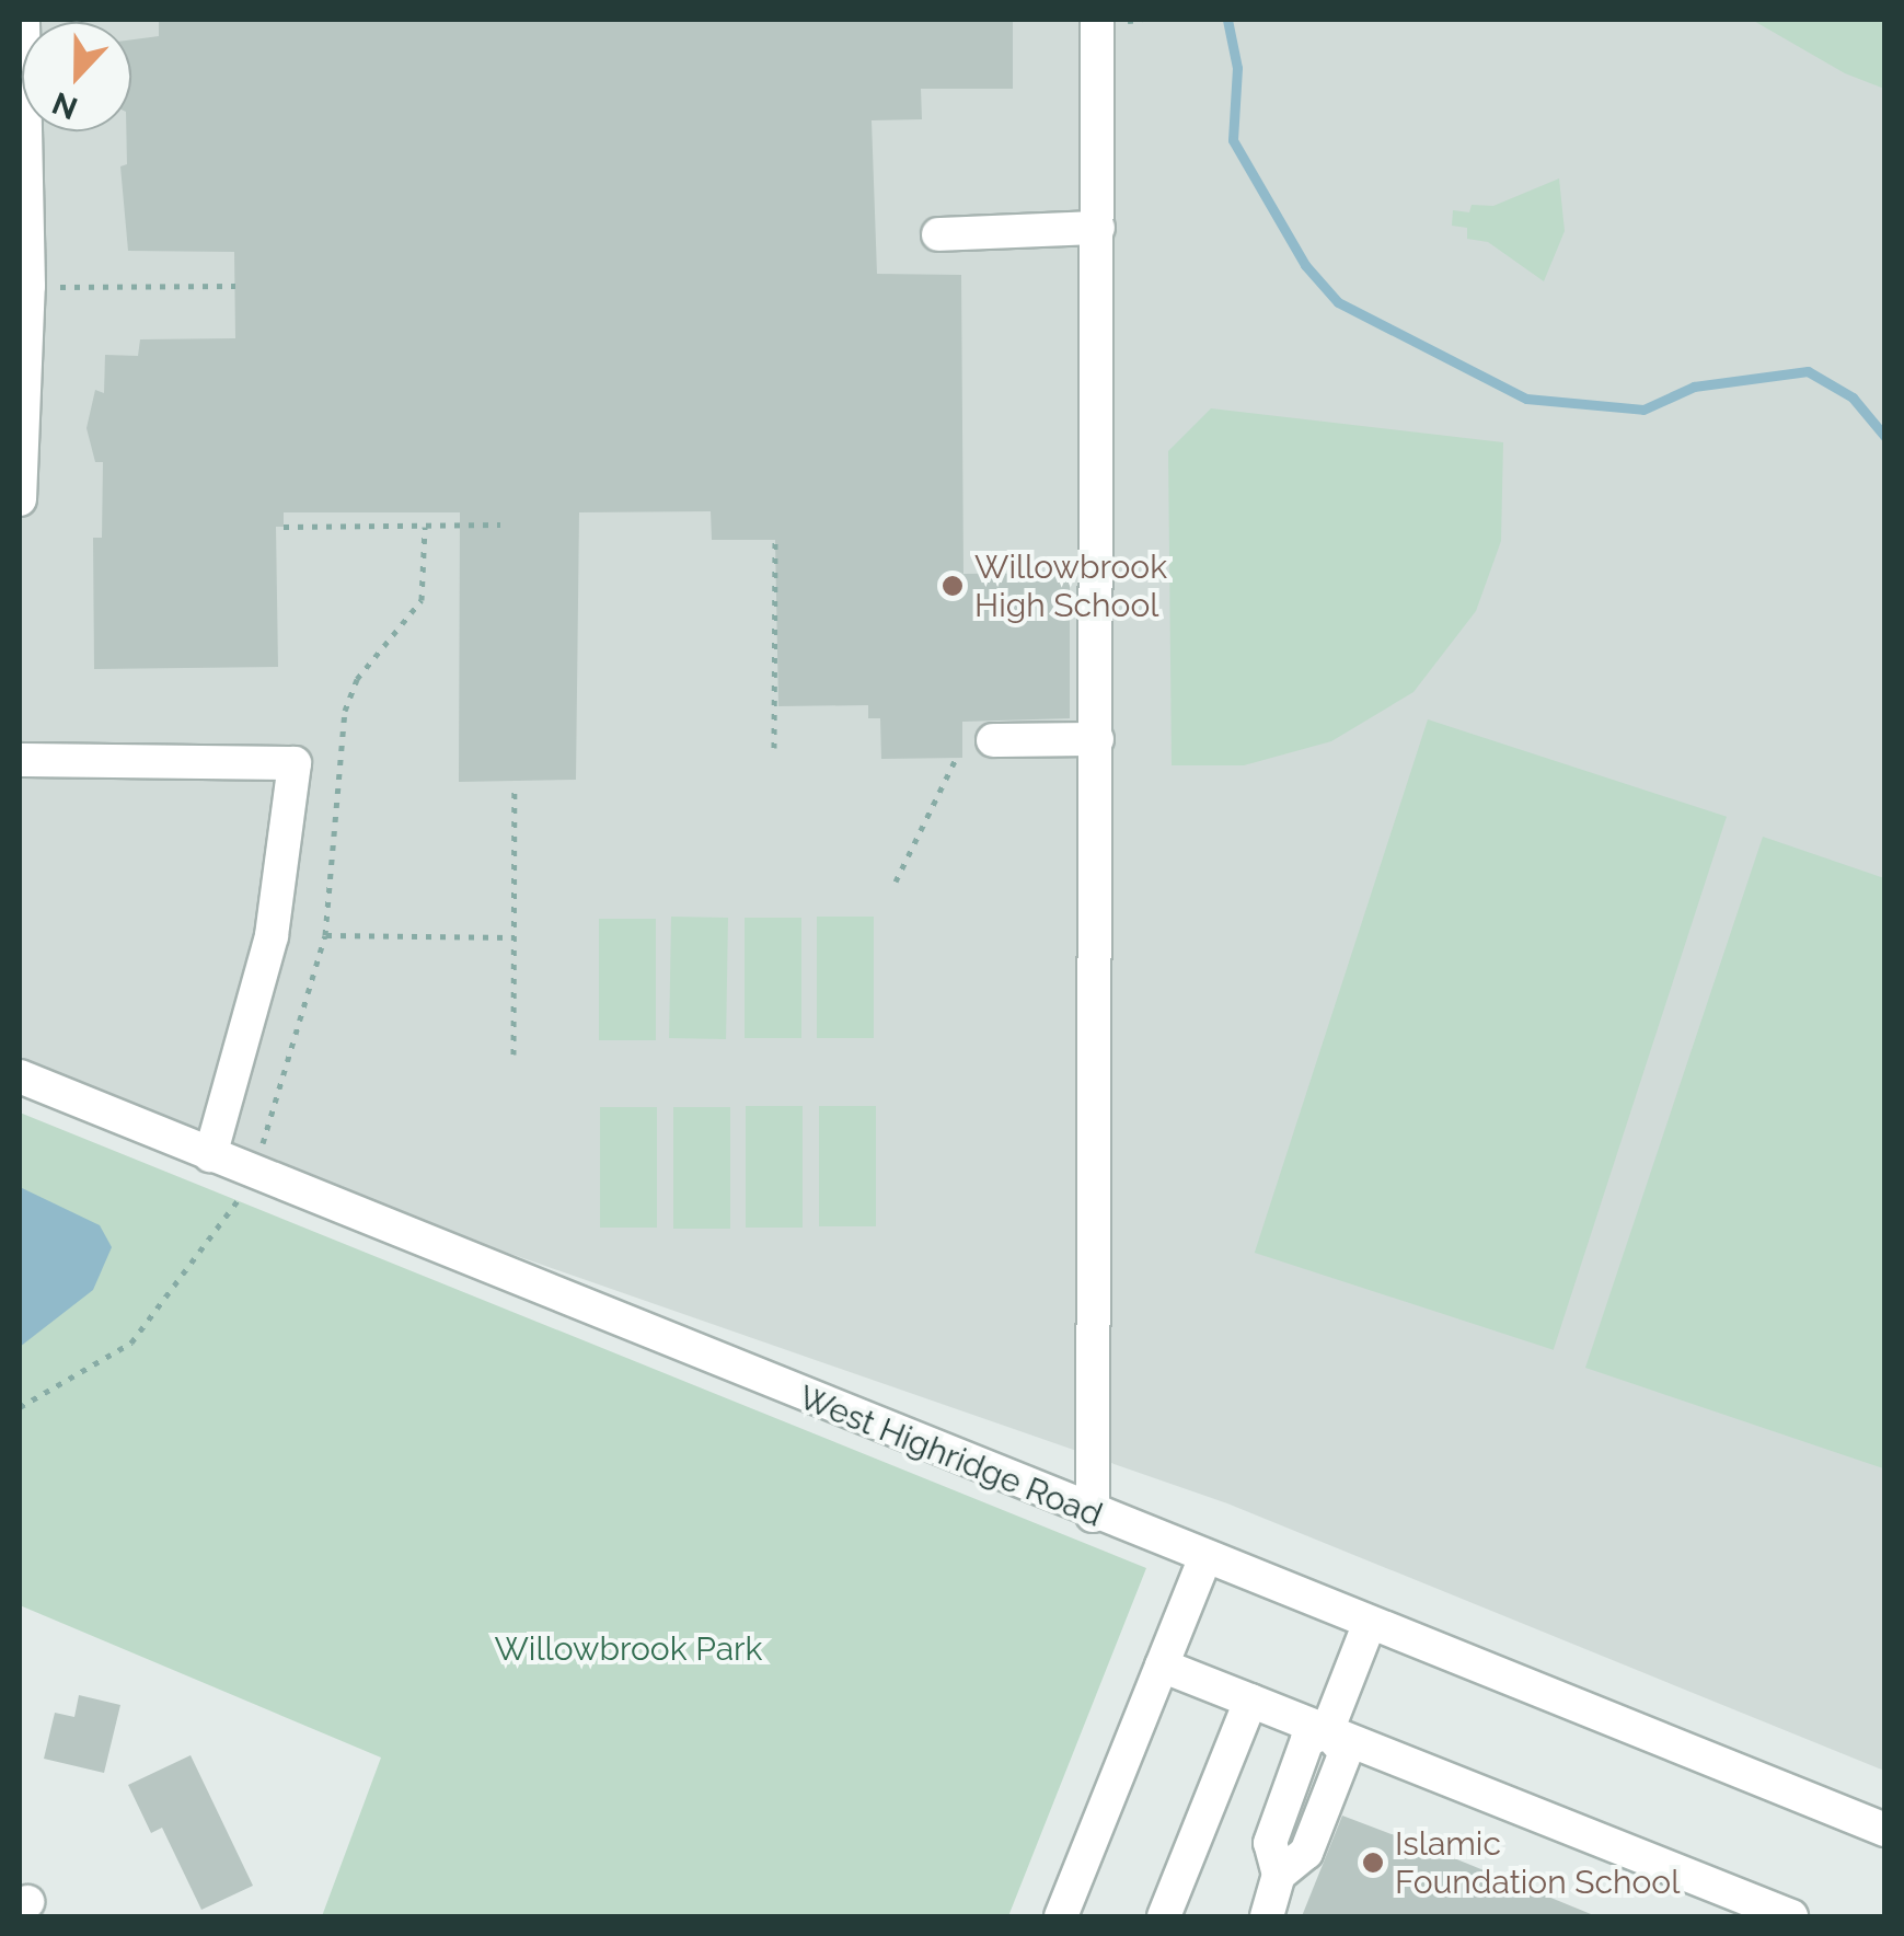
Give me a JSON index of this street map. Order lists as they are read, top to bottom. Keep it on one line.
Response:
{"streets":{"street":["West Highridge Road"]},"parks":["Willowbrook Park"],"places":["Willowbrook High School","Islamic Foundation School"],"north":"bottom"}
